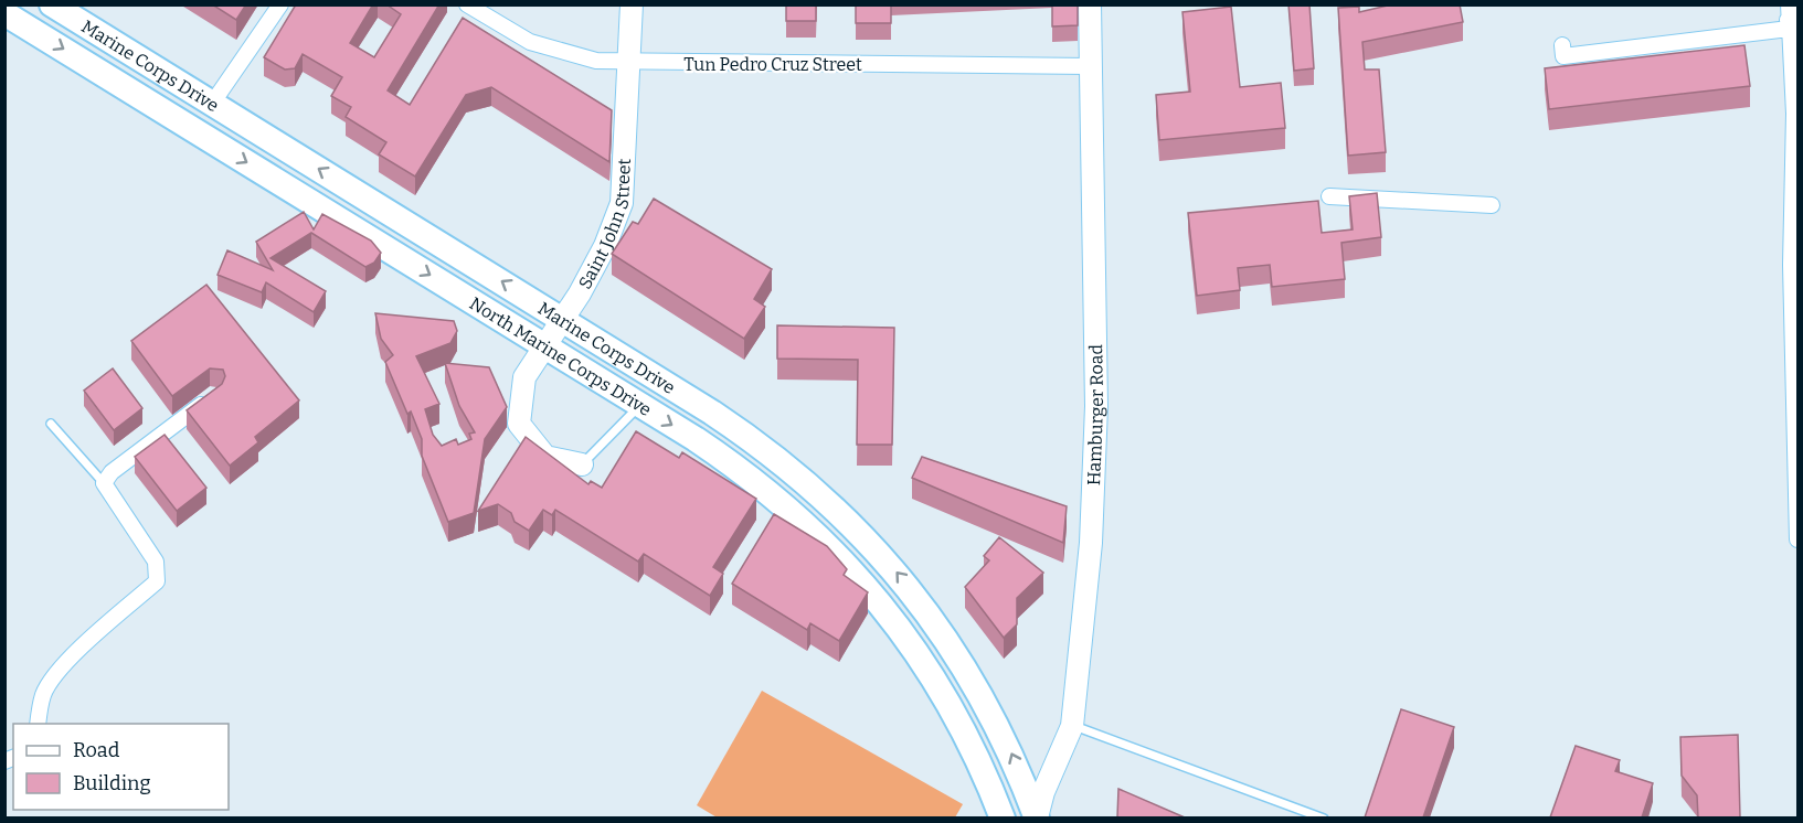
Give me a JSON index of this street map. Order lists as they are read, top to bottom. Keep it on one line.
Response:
{"streets":{"main road":["Marine Corps Drive","North Marine Corps Drive"],"street":["Tun Pedro Cruz Street","Saint John Street","Hamburger Road"]},"crossings":[["Tun Pedro Cruz Street","Saint John Street"],["Tun Pedro Cruz Street","Hamburger Road"],["Marine Corps Drive","Saint John Street"],["Marine Corps Drive","Hamburger Road"],["Saint John Street","North Marine Corps Drive"]],"one_way":["Marine Corps Drive","North Marine Corps Drive"],"legend":["Road","Building"]}
